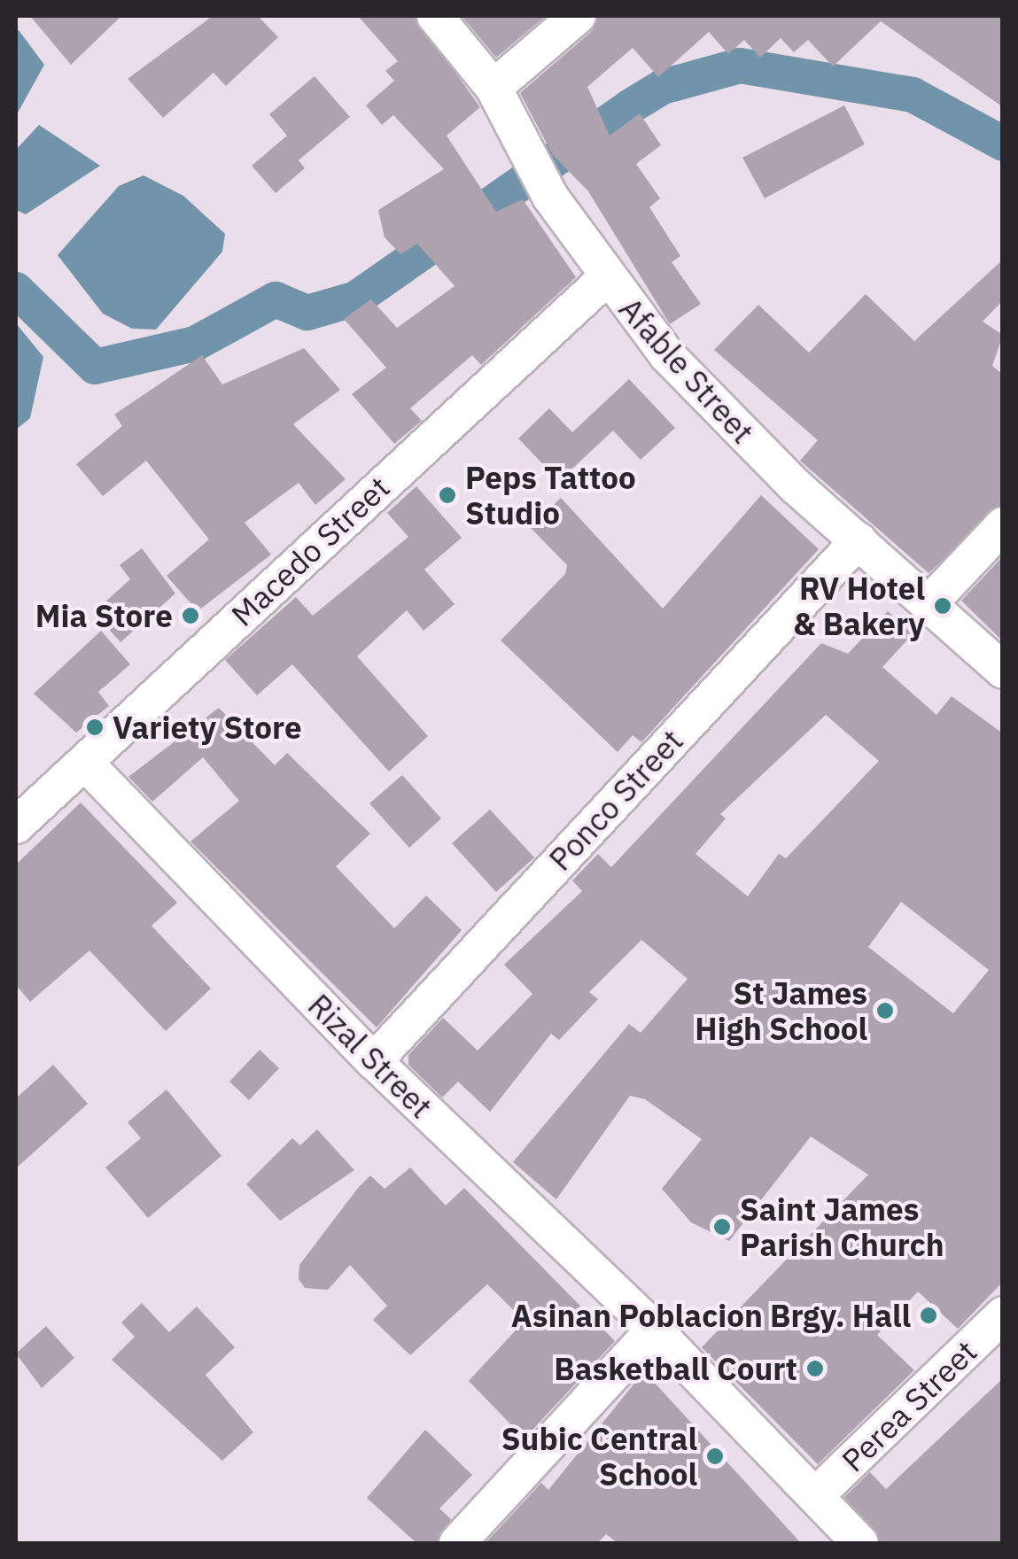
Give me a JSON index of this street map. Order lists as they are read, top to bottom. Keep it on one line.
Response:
{"streets":{"street":["Afable Street","Macedo Street","Ponco Street","Rizal Street","Perea Street"]},"crossings":[["Afable Street","Macedo Street"],["Afable Street","Ponco Street"],["Macedo Street","Rizal Street"],["Ponco Street","Rizal Street"],["Rizal Street","Perea Street"]],"places":["Peps Tattoo Studio","RV Hotel & Bakery","Mia Store","Variety Store","St James High School","Saint James Parish Church","Asinan Poblacion Brgy. Hall","Basketball Court","Subic Central School"]}
